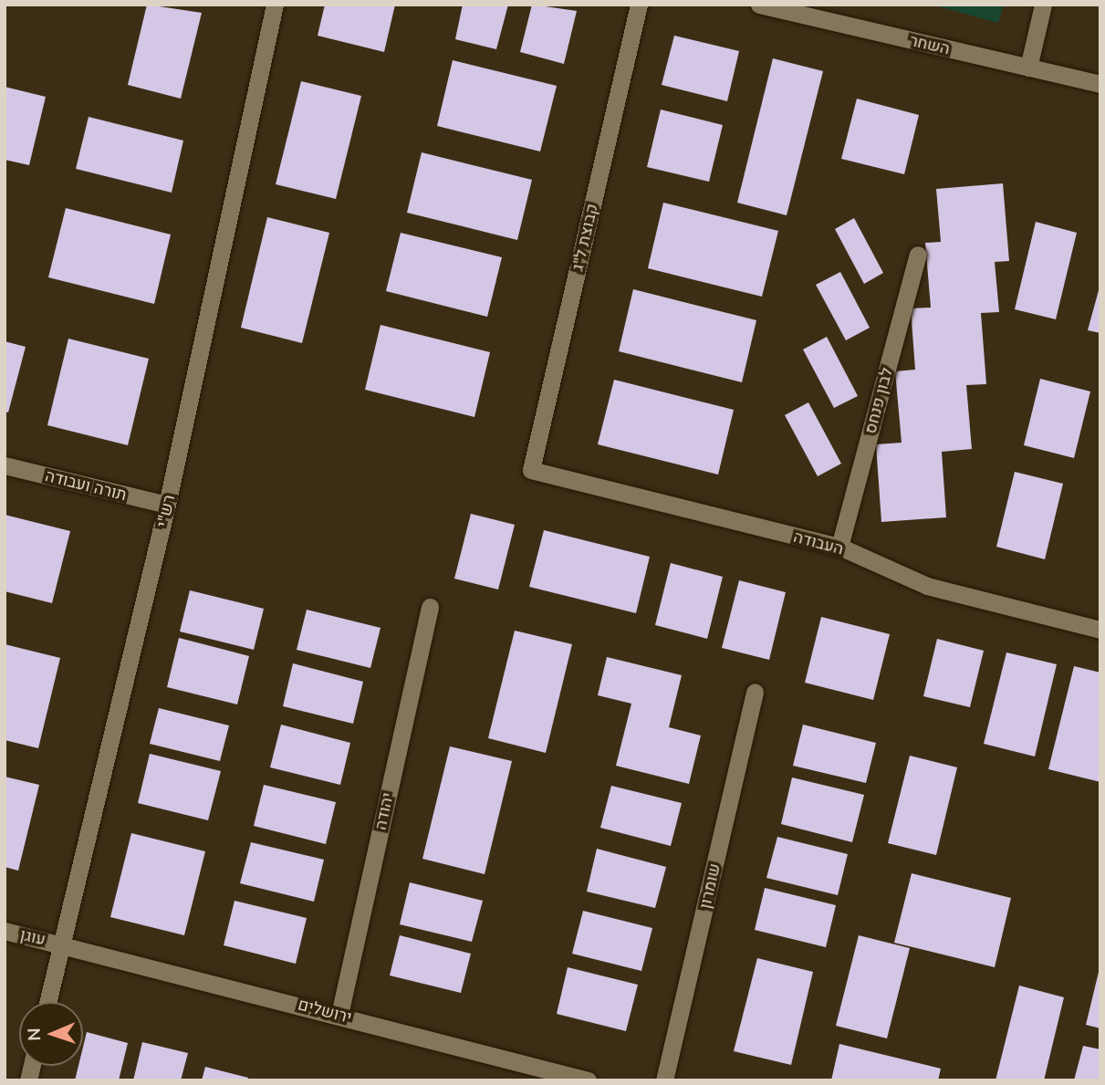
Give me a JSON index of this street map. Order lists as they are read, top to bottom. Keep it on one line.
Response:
{"streets":{"street":["השחר","קבוצת ל\"ג","לבון פנחס","תורה ועבודה","רש\"י","העבודה","יהודה","שומרון","עוגן","ירושלים"]},"crossings":[["קבוצת ל\"ג","העבודה"],["לבון פנחס","העבודה"],["תורה ועבודה","רש\"י"],["רש\"י","עוגן"],["רש\"י","ירושלים"],["יהודה","ירושלים"],["עוגן","ירושלים"]],"north":"left"}
